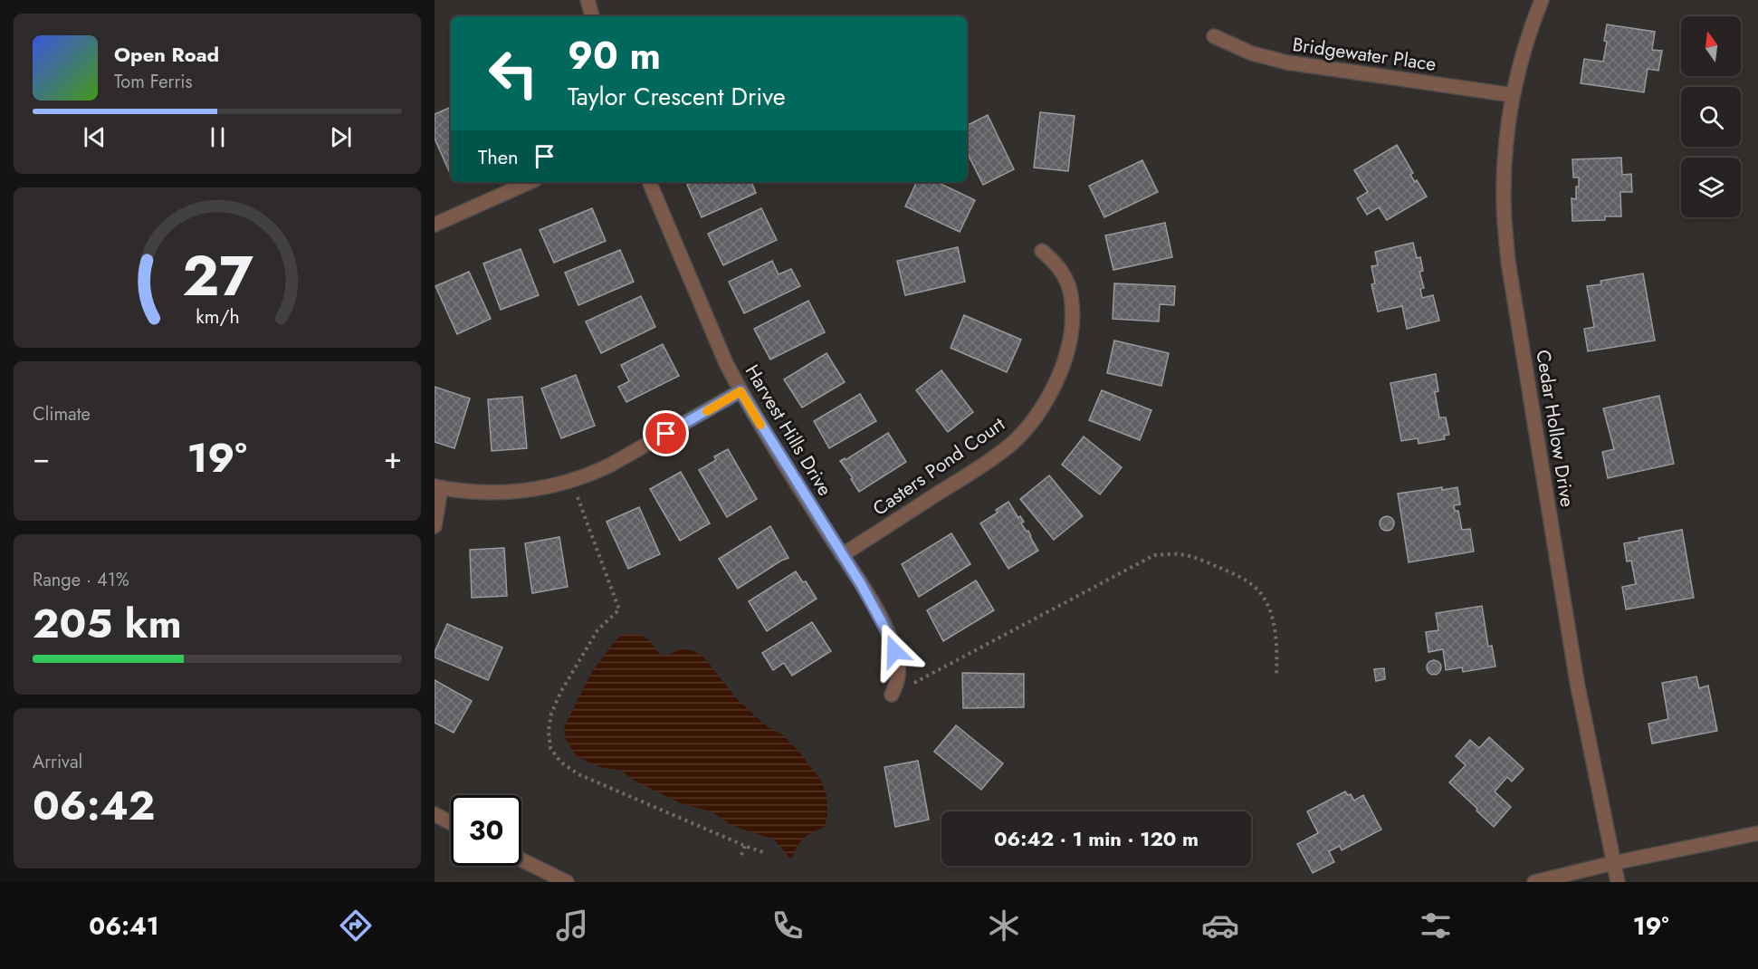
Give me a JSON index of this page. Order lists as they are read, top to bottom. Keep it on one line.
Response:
{"streets":{"street":["Bridgewater Place","Cedar Hollow Drive","Harvest Hills Drive","Casters Pond Court"]},"crossings":[["Bridgewater Place","Cedar Hollow Drive"],["Harvest Hills Drive","Casters Pond Court"]],"north":"top","page":{"turn":["90 m","Taylor Crescent Drive"],"song":["Open Road","Tom Ferris"],"then":"Then","tile":["Climate",["Range · 41%","205 km"],["Arrival","06:42"]],"heat":["−","19°","+"],"limit":"30","trip":"06:42 · 1 min · 120 m","tabs":["06:41","19°"],"gauge":["27","km/h"]}}
